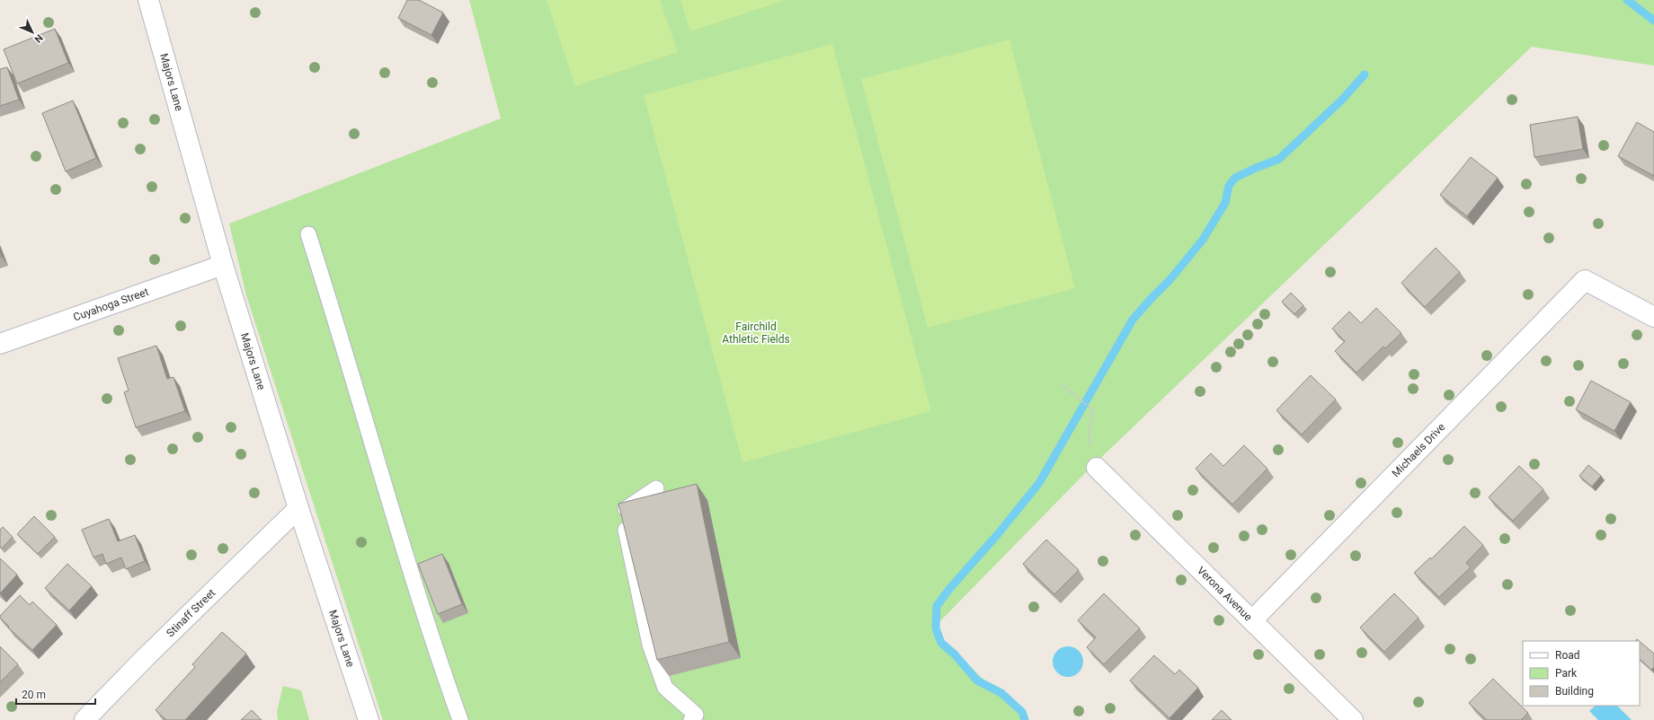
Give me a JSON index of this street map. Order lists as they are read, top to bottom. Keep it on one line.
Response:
{"streets":{"street":["Majors Lane","Cuyahoga Street","Michaels Drive","Verona Avenue","Stinaff Street"]},"crossings":[["Majors Lane","Cuyahoga Street"],["Majors Lane","Stinaff Street"],["Michaels Drive","Verona Avenue"]],"parks":["Fairchild Athletic Fields"],"legend":["Road","Park","Building"],"scale_bar":"20 m","north":"bottom right"}
